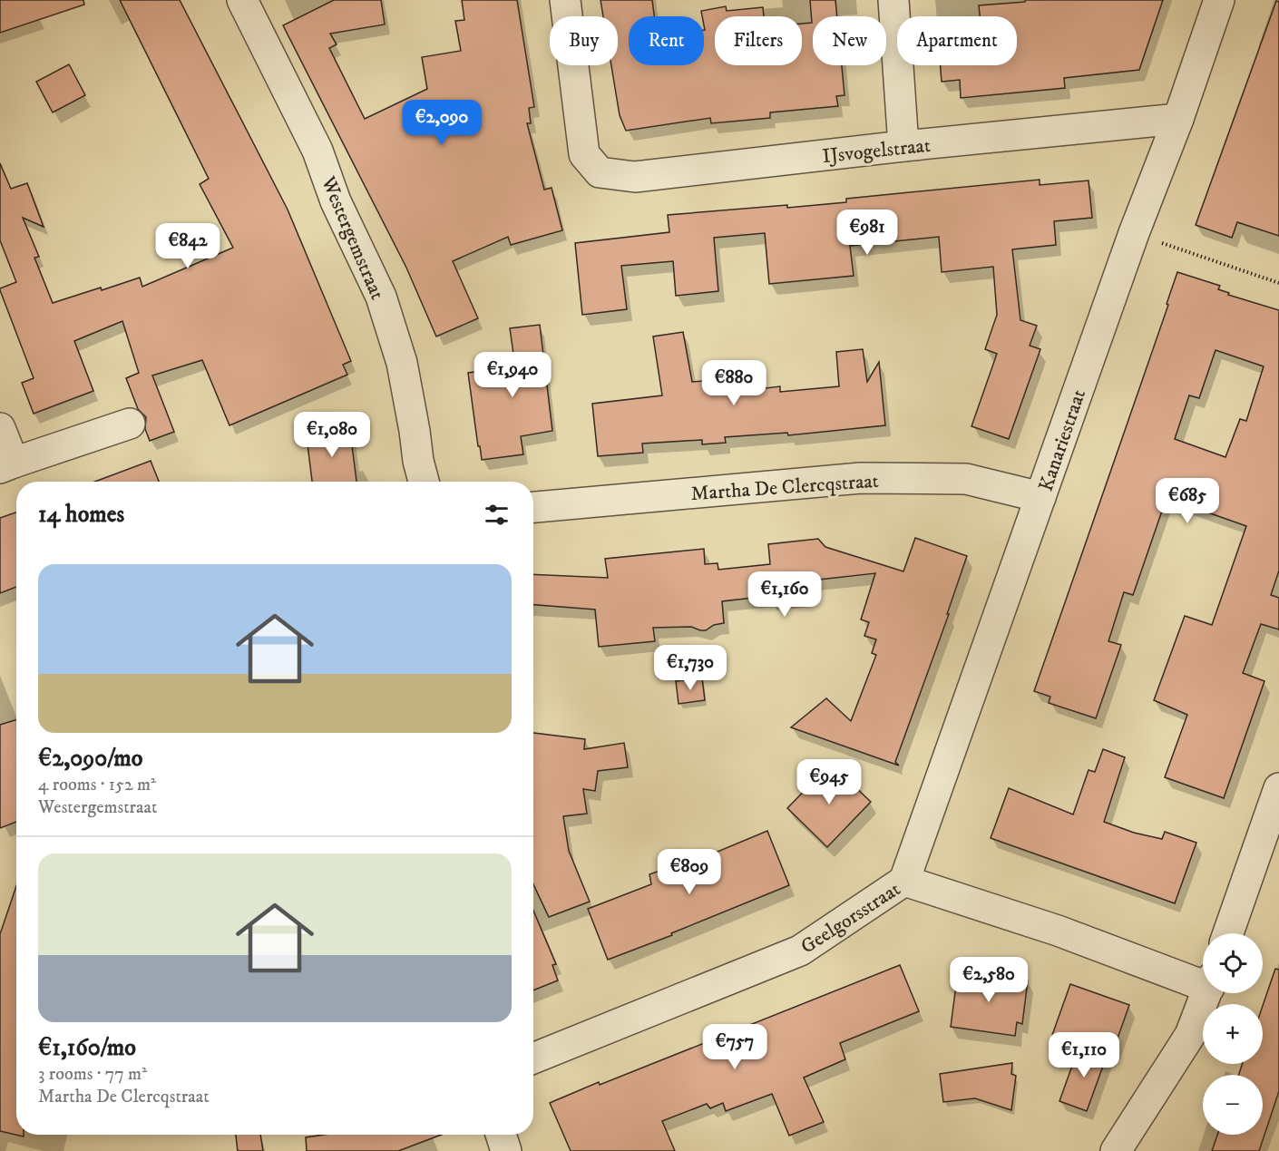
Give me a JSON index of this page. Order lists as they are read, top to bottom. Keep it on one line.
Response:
{"streets":{"street":["IJsvogelstraat","Westergemstraat","Kanariestraat","Martha De Clercqstraat","Geelgorsstraat"]},"crossings":[["IJsvogelstraat","Kanariestraat"],["Kanariestraat","Martha De Clercqstraat"],["Kanariestraat","Geelgorsstraat"]],"page":{"chip":["Buy","Rent","Filters","New","Apartment"],"price":["€2,090","€981","€842","€1,940","€880","€1,080","€685","€1,160","€1,730","€945","€809","€2,580","€757","€1,110"],"heading":"14 homes","list":[{"name":"€2,090/mo","note":"4 rooms · 152 m² · Westergemstraat"},{"name":"€1,160/mo","note":"3 rooms · 77 m² · Martha De Clercqstraat"}],"map_buttons":["+","−"]}}
